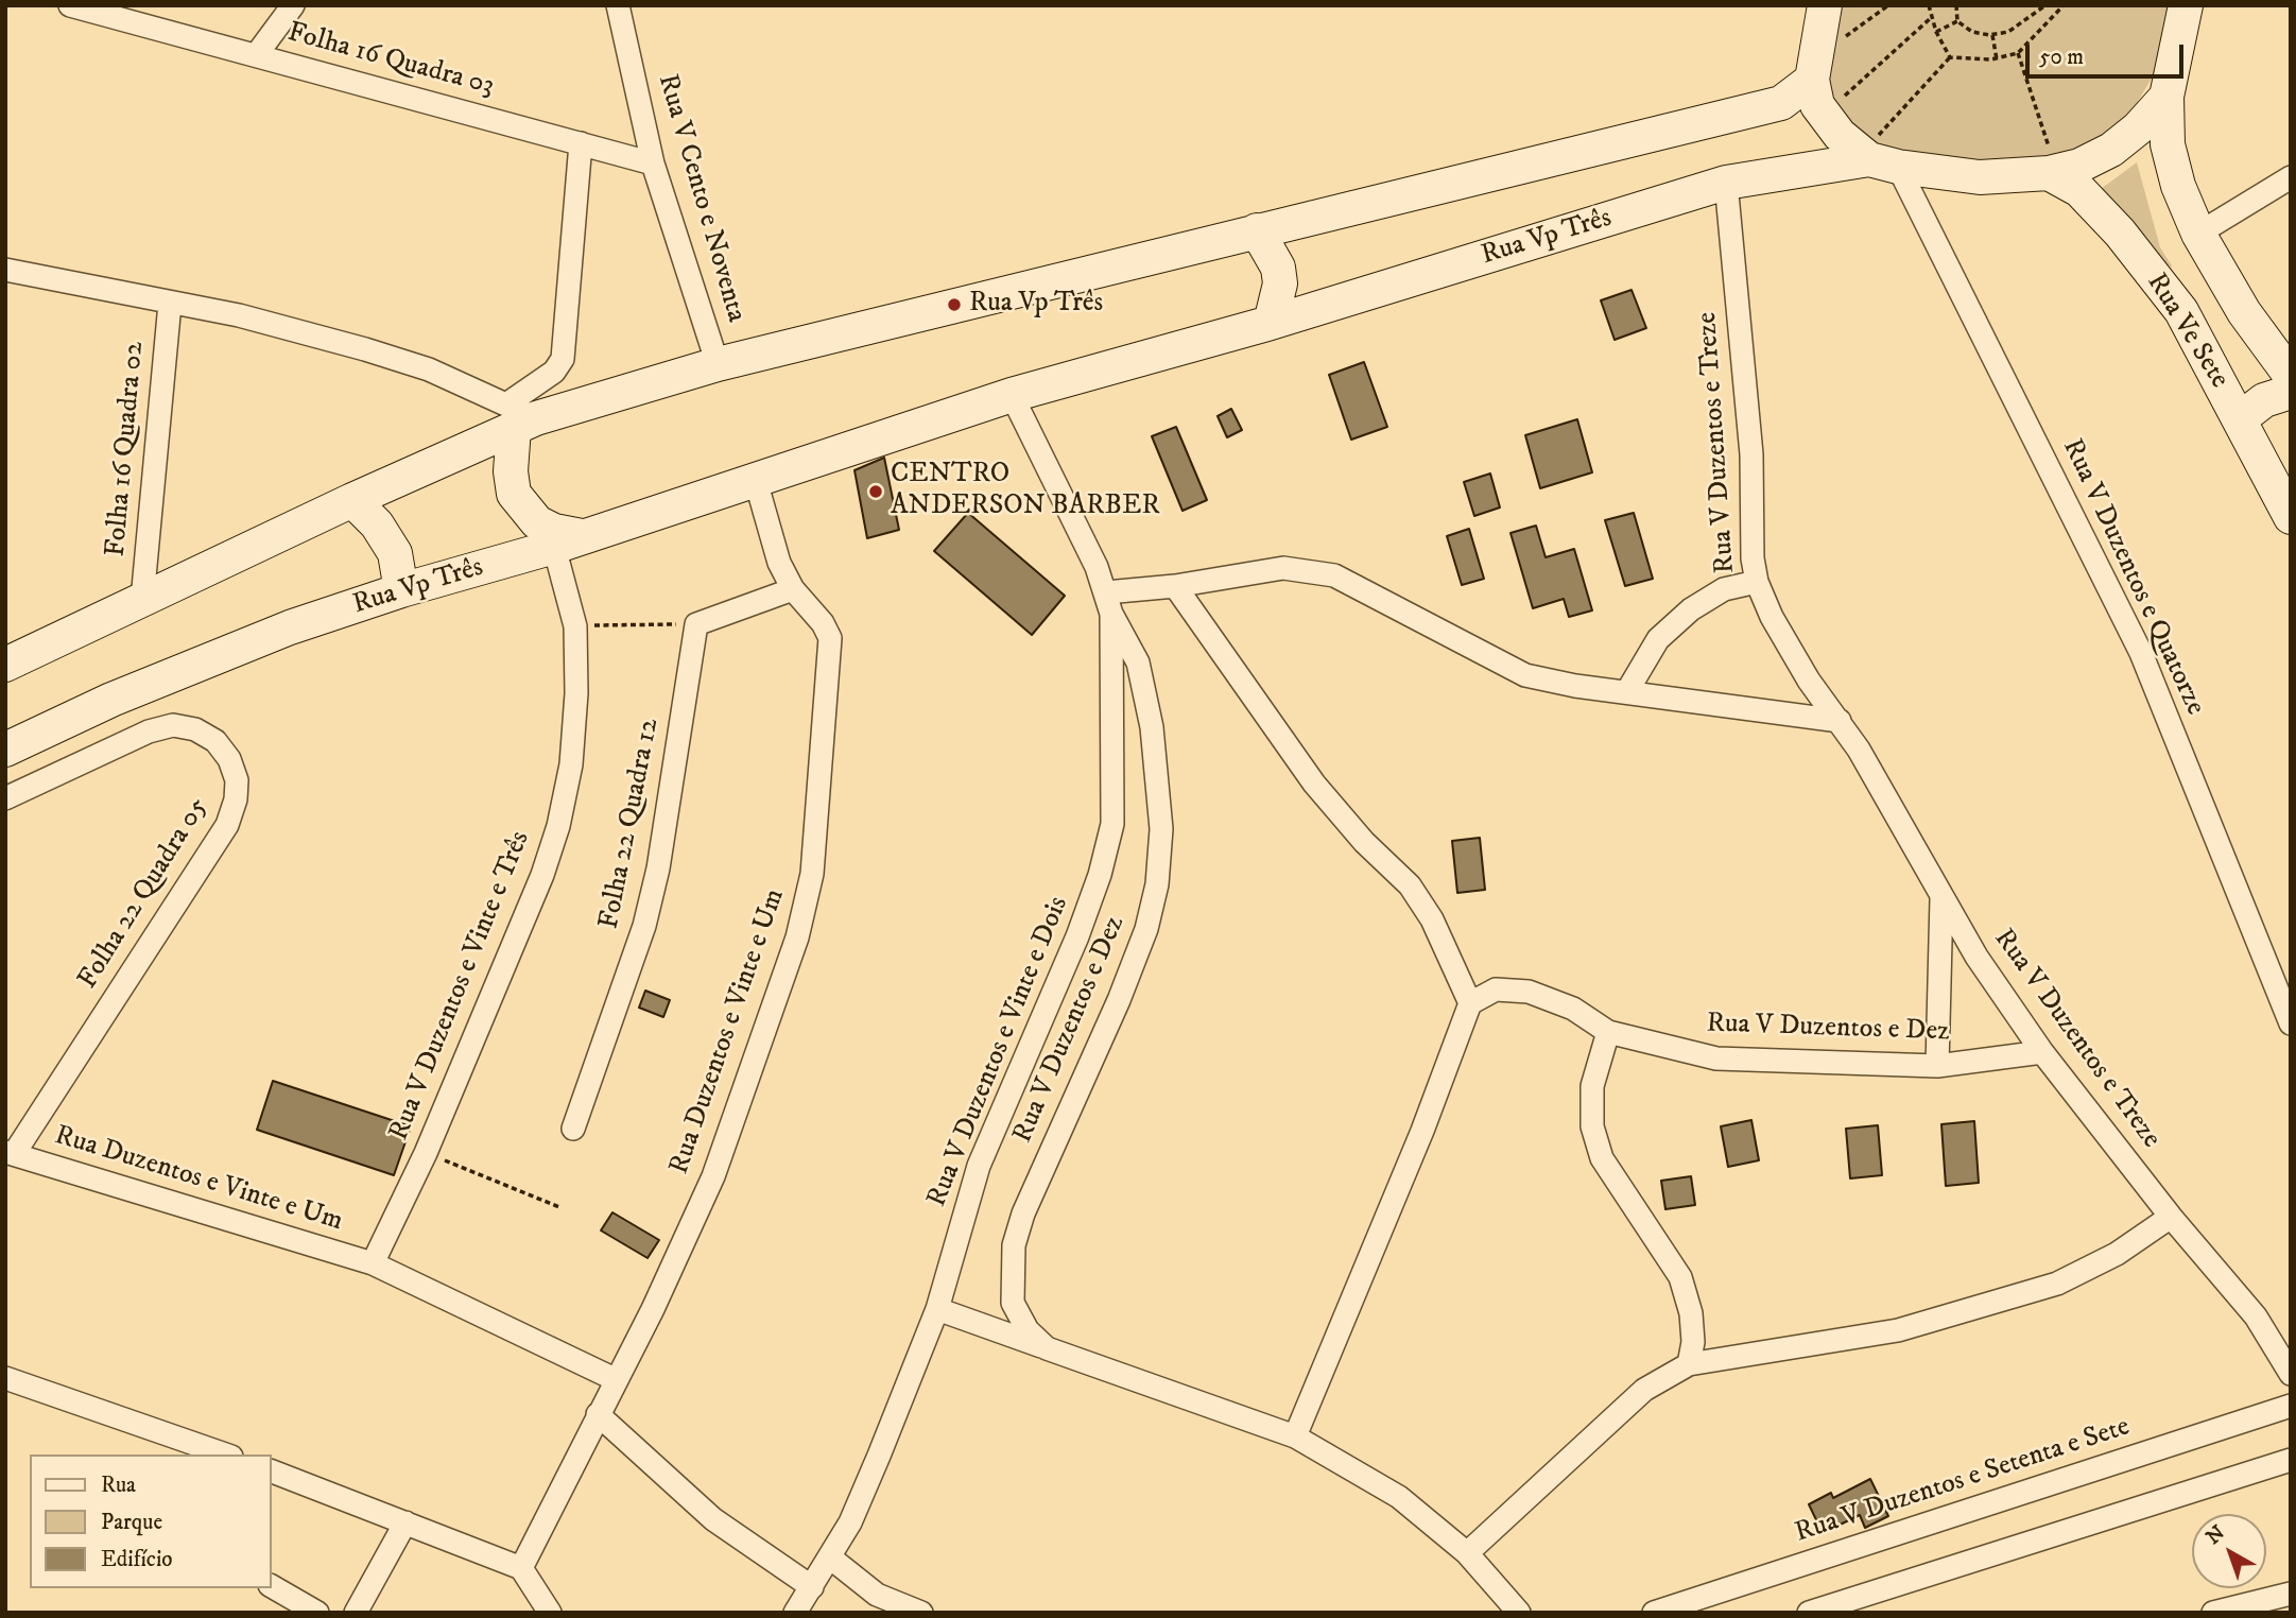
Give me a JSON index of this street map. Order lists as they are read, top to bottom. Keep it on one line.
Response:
{"streets":{"main road":["Rua Vp Três","Rua Ve Sete"],"street":["Folha 16 Quadra 03","Rua V Cento e Noventa","Rua V Duzentos e Treze","Folha 16 Quadra 02","Rua V Duzentos e Quatorze","Folha 22 Quadra 12","Folha 22 Quadra 05","Rua V Duzentos e Vinte e Três","Rua V Duzentos e Dez","Rua Duzentos e Vinte e Um","Rua V Duzentos e Vinte e Dois","Rua V Duzentos e Setenta e Sete"]},"crossings":[["Folha 16 Quadra 03","Rua V Cento e Noventa"],["Rua Vp Três","Rua Ve Sete"],["Rua Vp Três","Rua V Duzentos e Treze"],["Rua Vp Três","Rua V Duzentos e Quatorze"],["Rua Vp Três","Rua V Duzentos e Vinte e Três"],["Rua Vp Três","Rua V Duzentos e Dez"],["Rua Vp Três","Rua Duzentos e Vinte e Um"],["Rua V Duzentos e Treze","Rua V Duzentos e Dez"],["Folha 22 Quadra 05","Rua Duzentos e Vinte e Um"],["Rua V Duzentos e Vinte e Três","Rua Duzentos e Vinte e Um"],["Rua V Duzentos e Dez","Rua V Duzentos e Vinte e Dois"]],"places":["Rua Vp Três","CENTRO ANDERSON BARBER"],"legend":["Rua","Parque","Edifício"],"scale_bar":"50 m","north":"top left"}
